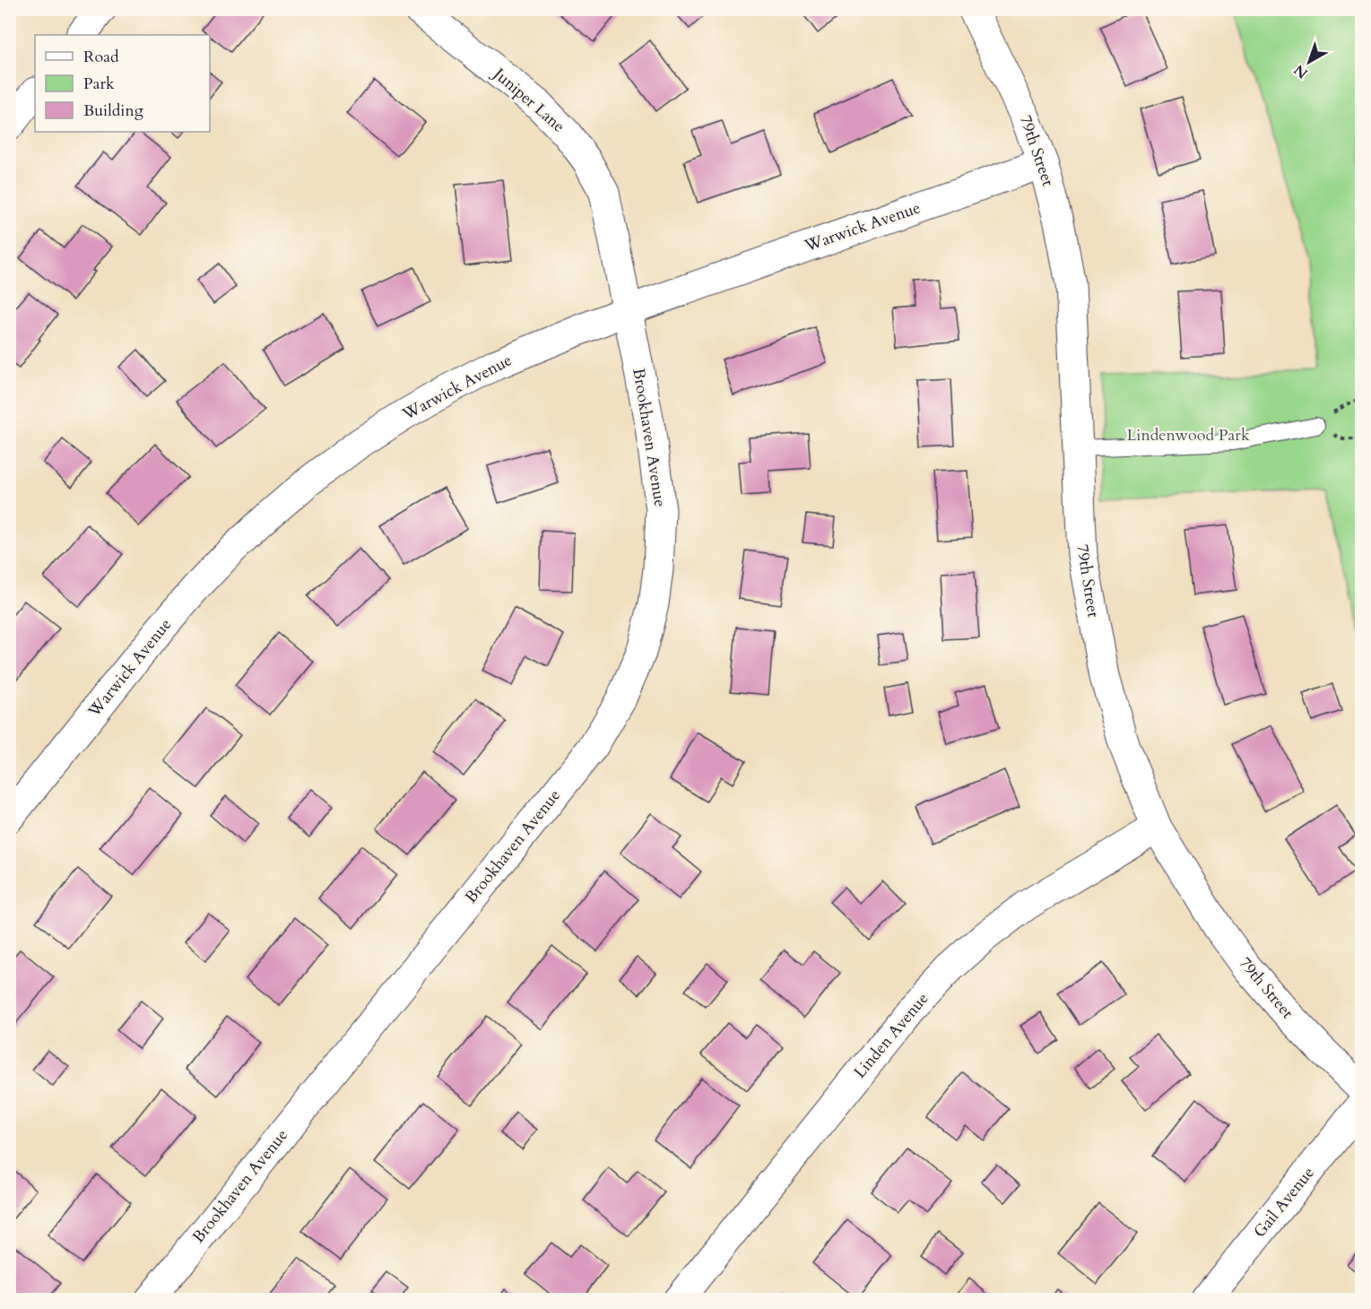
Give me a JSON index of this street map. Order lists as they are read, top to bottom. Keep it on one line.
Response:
{"streets":{"street":["Juniper Lane","79th Street","Warwick Avenue","Brookhaven Avenue","Linden Avenue","Gail Avenue"]},"crossings":[["Juniper Lane","Warwick Avenue"],["Juniper Lane","Brookhaven Avenue"],["79th Street","Warwick Avenue"],["79th Street","Linden Avenue"],["Warwick Avenue","Brookhaven Avenue"]],"parks":["Lindenwood Park"],"legend":["Road","Park","Building"],"north":"bottom left"}
